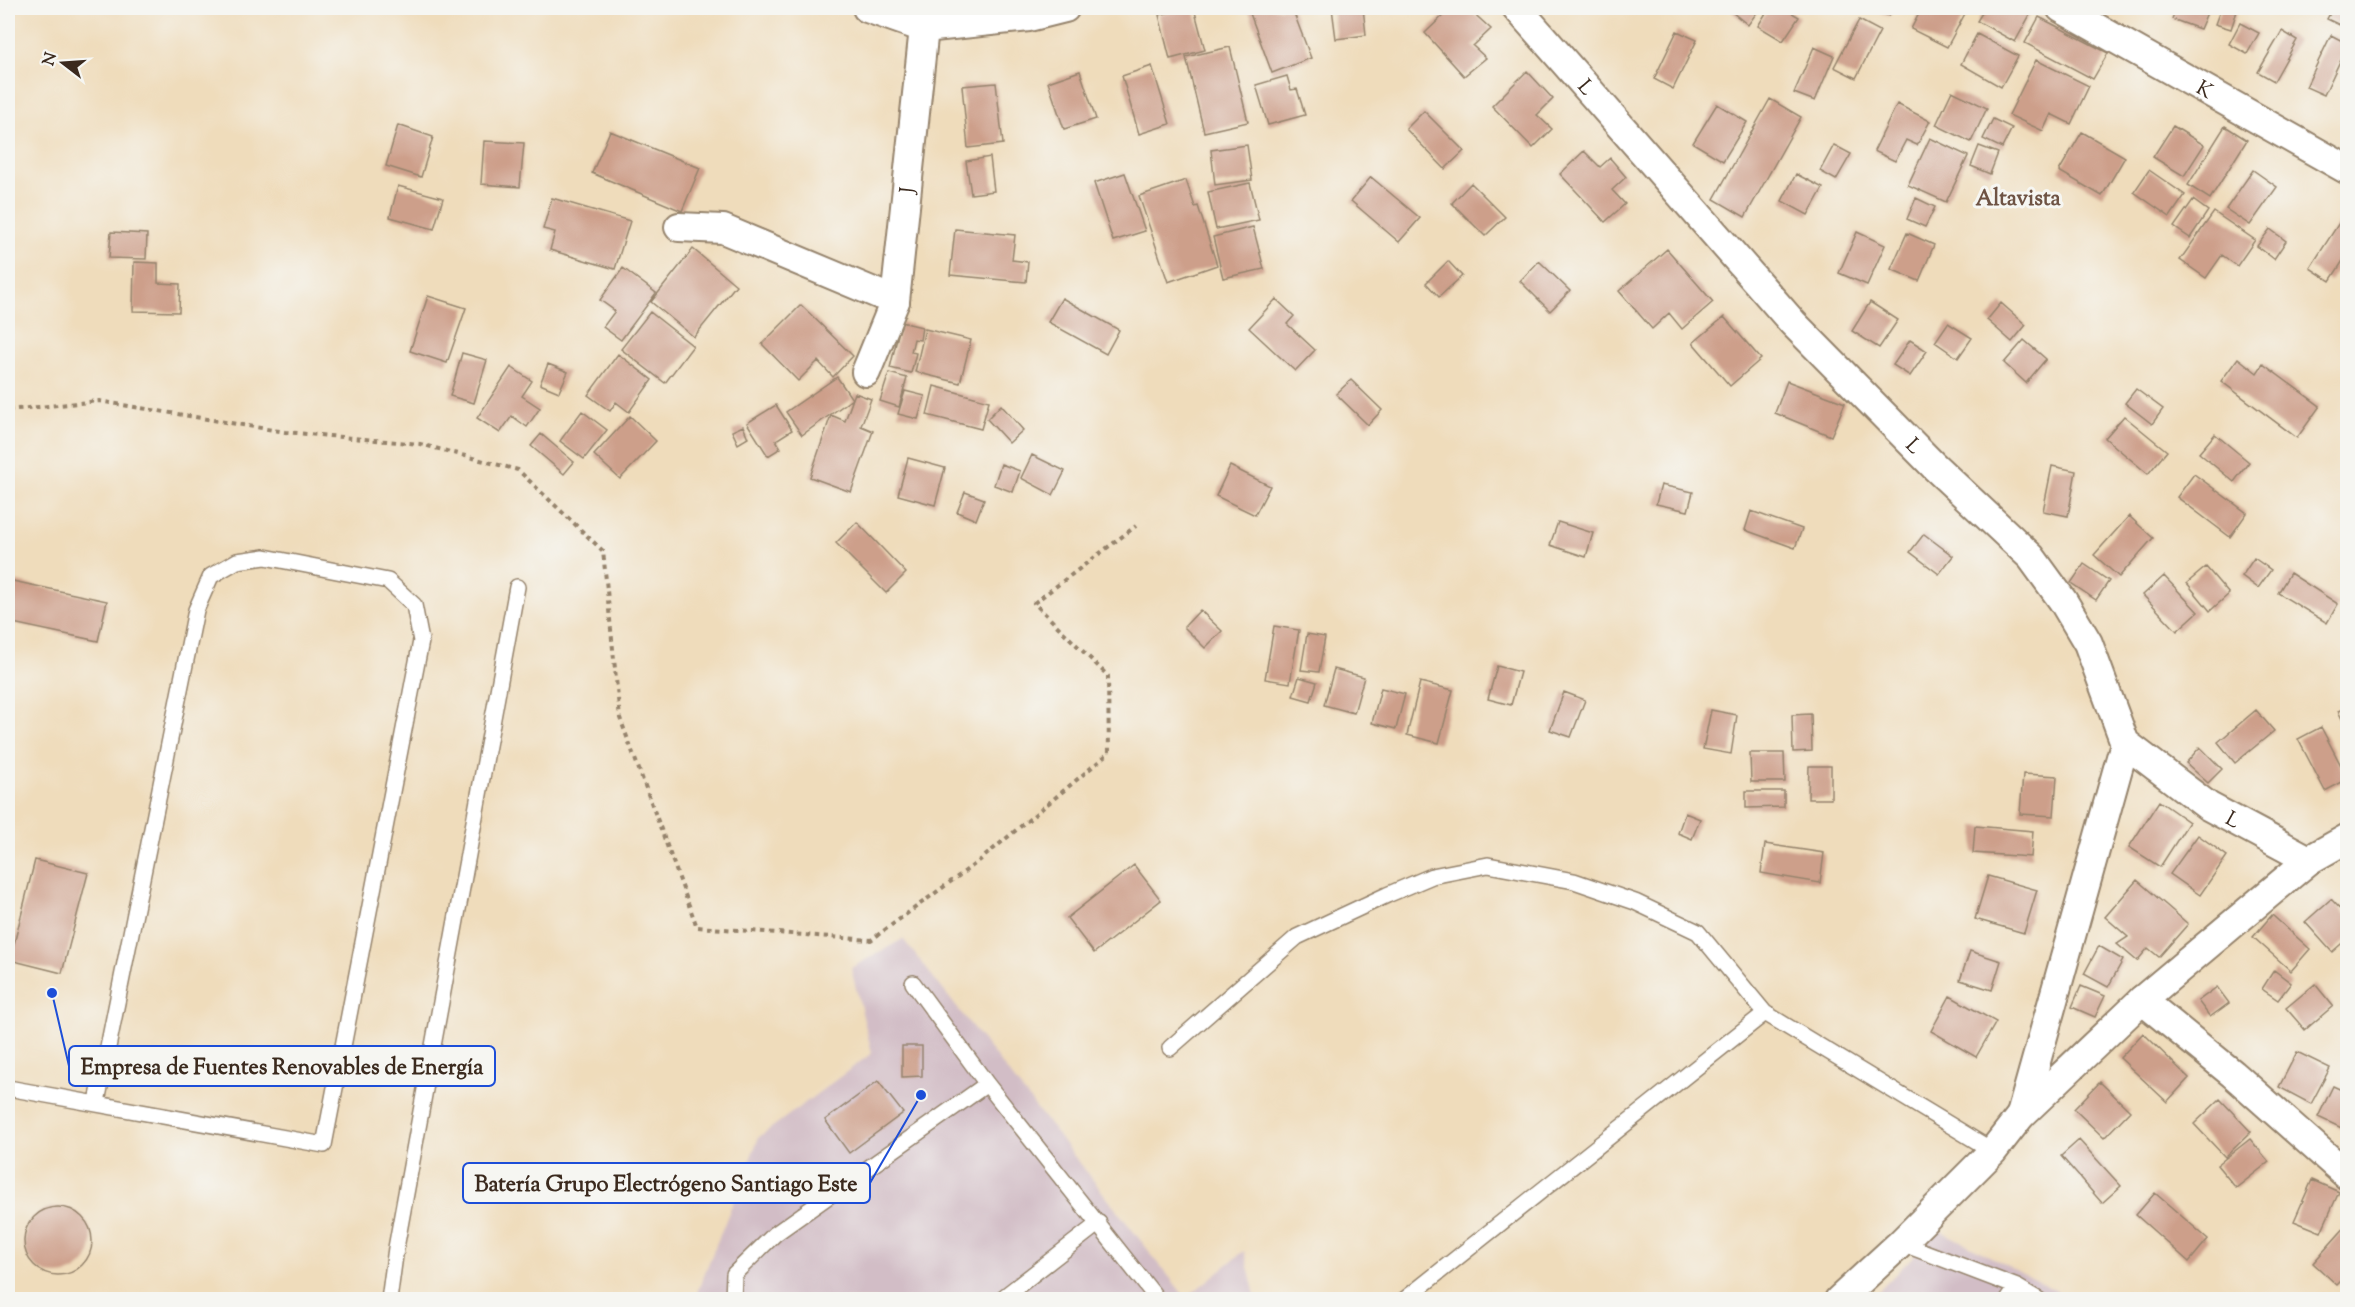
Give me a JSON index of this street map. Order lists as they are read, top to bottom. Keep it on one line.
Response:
{"streets":{"street":["L","K","J"]},"districts":["Altavista"],"places":["Empresa de Fuentes Renovables de Energía","Batería Grupo Electrógeno Santiago Este"],"north":"left"}
